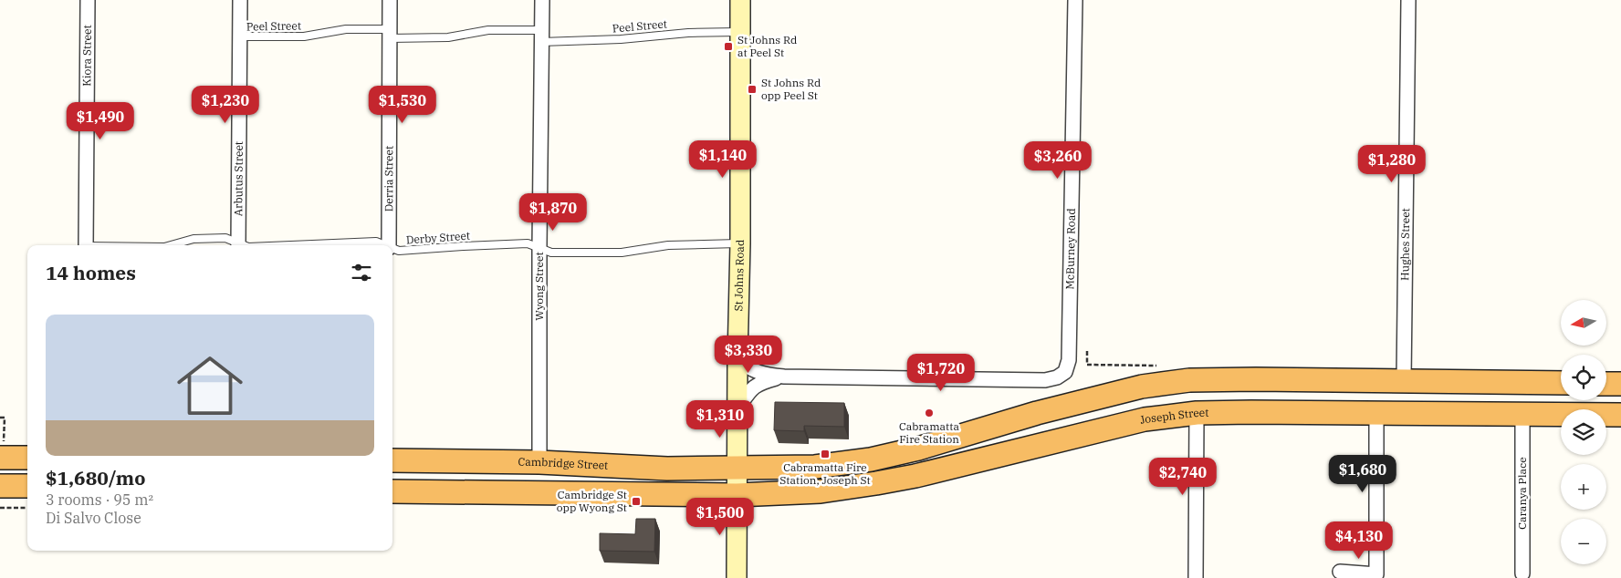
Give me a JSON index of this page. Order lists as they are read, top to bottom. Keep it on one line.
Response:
{"streets":{"highway":["Joseph Street","Cambridge Street"],"main road":["St Johns Road"],"street":["Kiora Street","Arbutus Street","Derria Street","Hughes Street","McBurney Road","Wyong Street","Caranya Place"],"lane":["Peel Street","Derby Street"]},"crossings":[["Peel Street","Arbutus Street"],["Peel Street","Derria Street"],["Peel Street","St Johns Road"],["Peel Street","Wyong Street"],["Derby Street","St Johns Road"],["Derby Street","Wyong Street"],["St Johns Road","Joseph Street"],["St Johns Road","Cambridge Street"],["Wyong Street","Cambridge Street"],["Joseph Street","Caranya Place"]],"places":{"transit":["St Johns Rd at Peel St","St Johns Rd opp Peel St","Cabramatta Fire Station, Joseph St","Cambridge St opp Wyong St"],"other":["Cabramatta Fire Station"]},"north":"left","page":{"price":["$1,230","$1,530","$1,490","$1,140","$3,260","$1,280","$1,870","$3,330","$1,720","$1,310","$1,680","$2,740","$1,500","$4,130"],"heading":"14 homes","map_buttons":["+","−"],"list":[{"name":"$1,680/mo","note":"3 rooms · 95 m² · Di Salvo Close"}]}}
